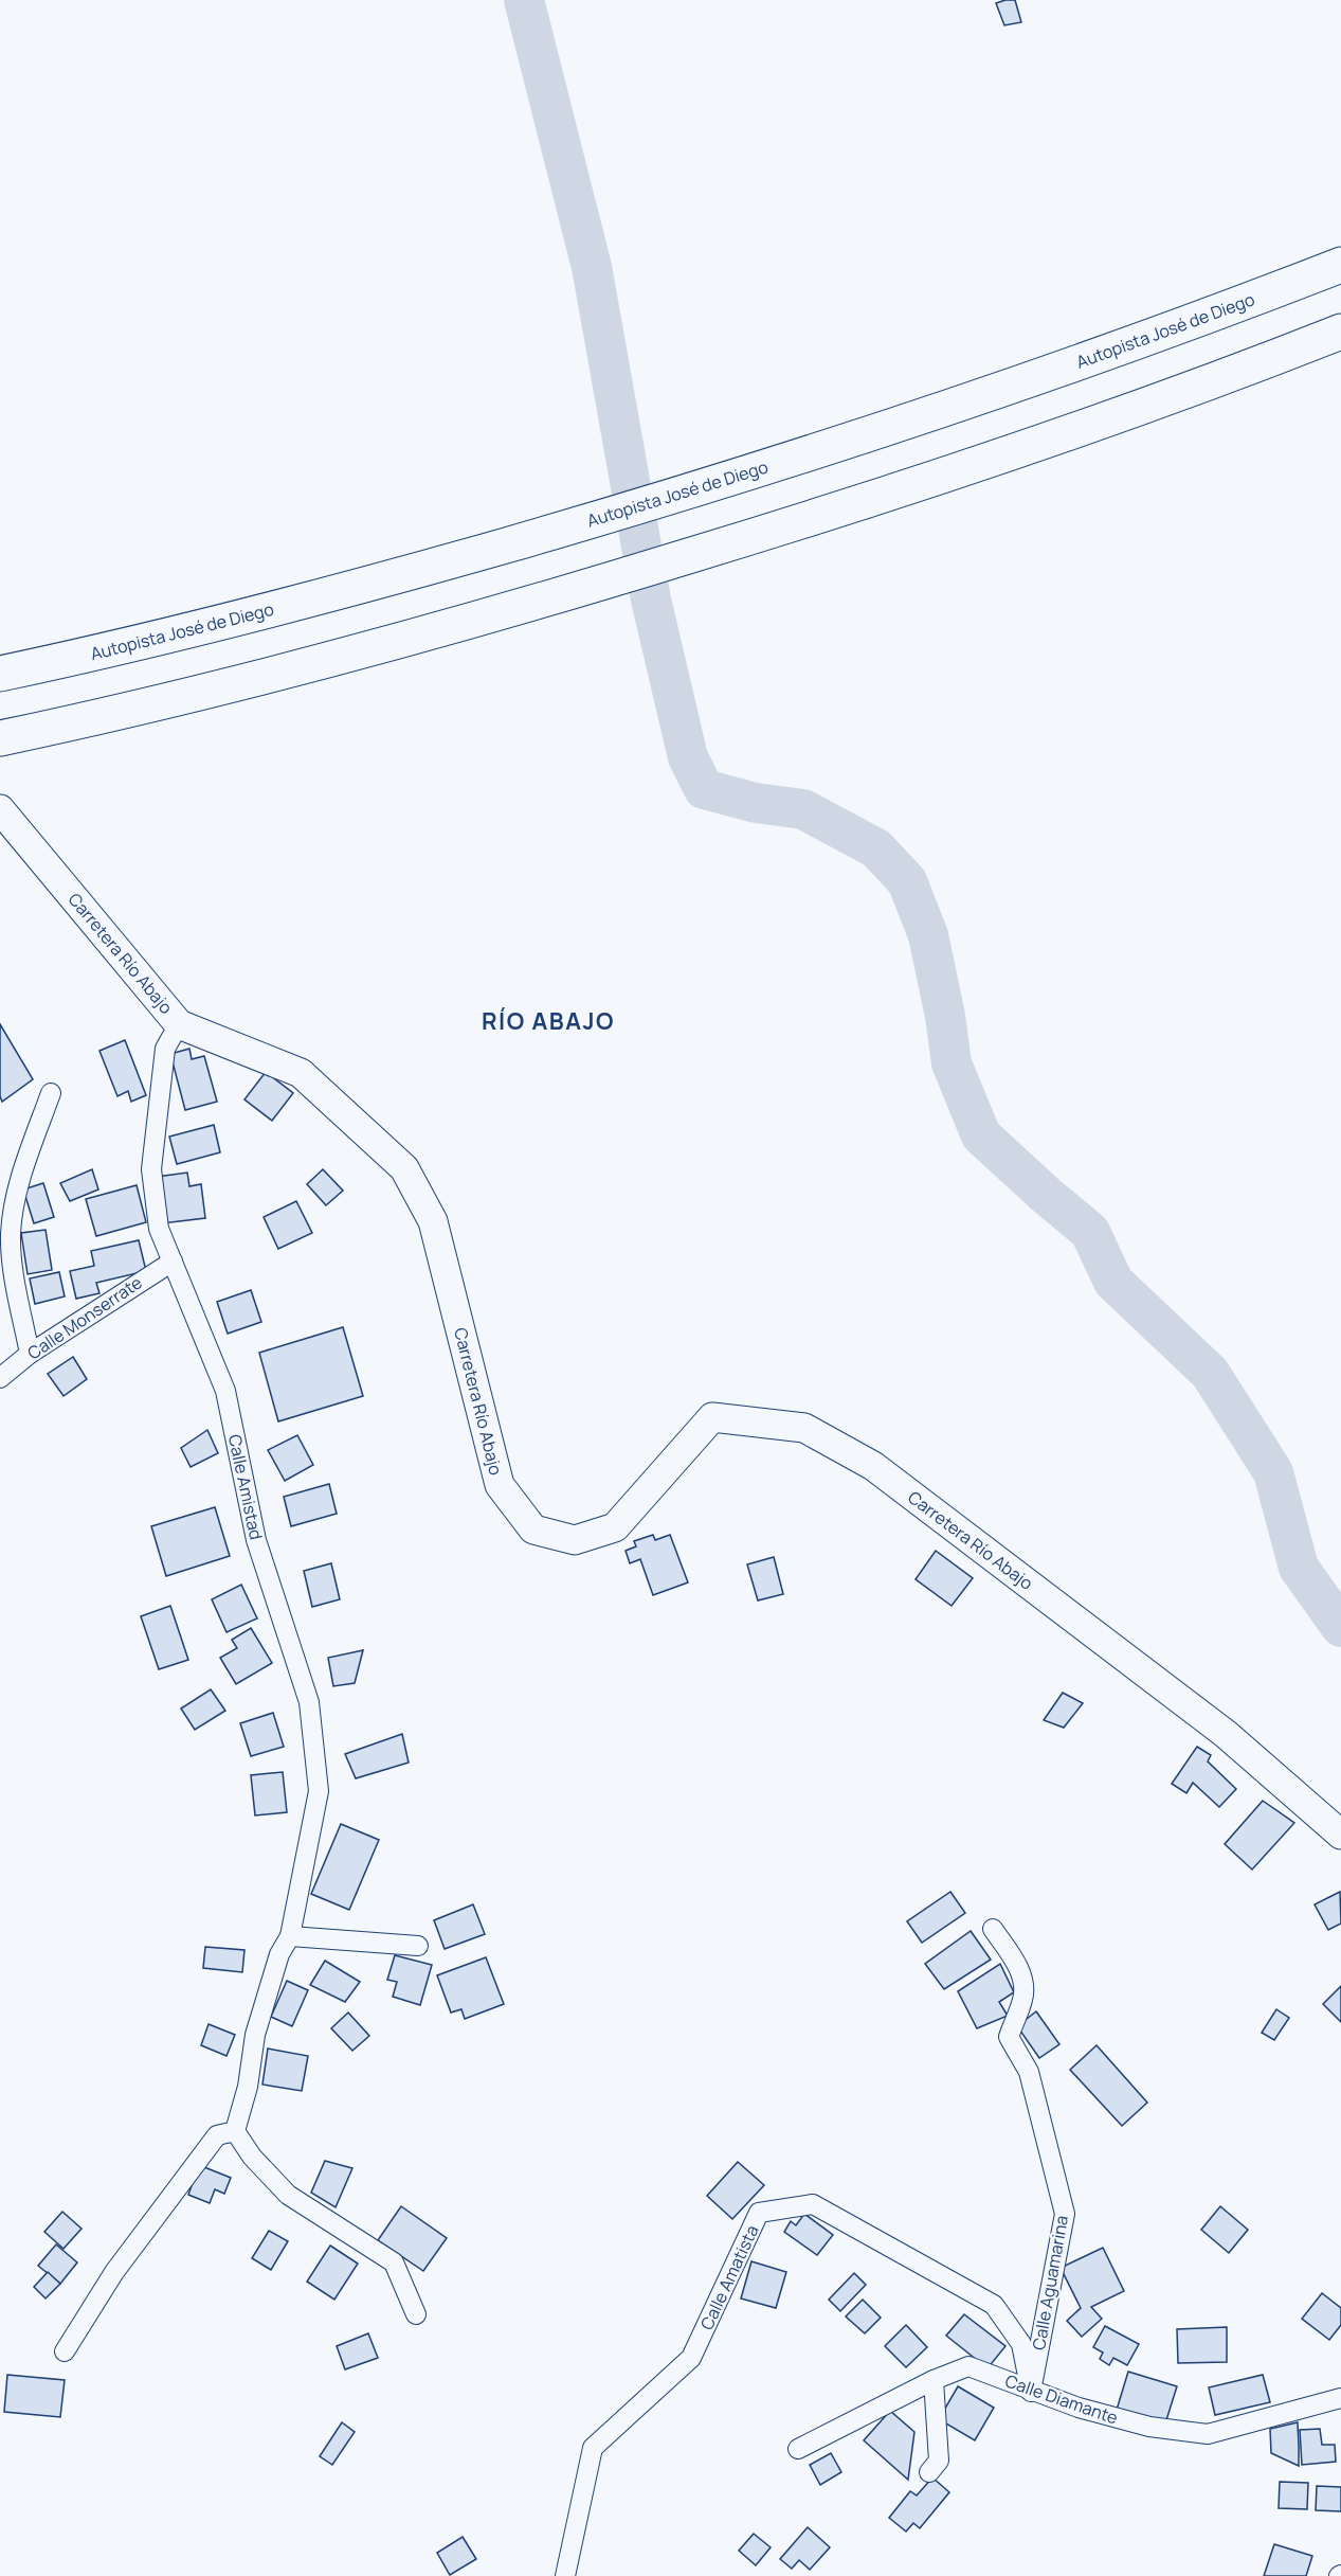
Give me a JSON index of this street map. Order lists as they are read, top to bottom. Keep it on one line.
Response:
{"streets":{"highway":["Autopista José de Diego"],"street":["Carretera Río Abajo","Calle Monserrate","Calle Amistad","Calle Amatista","Calle Aguamarina","Calle Diamante"]},"crossings":[["Carretera Río Abajo","Calle Amistad"],["Calle Monserrate","Calle Amistad"],["Calle Amatista","Calle Aguamarina"],["Calle Amatista","Calle Diamante"],["Calle Aguamarina","Calle Diamante"]],"districts":["RÍO ABAJO"]}
